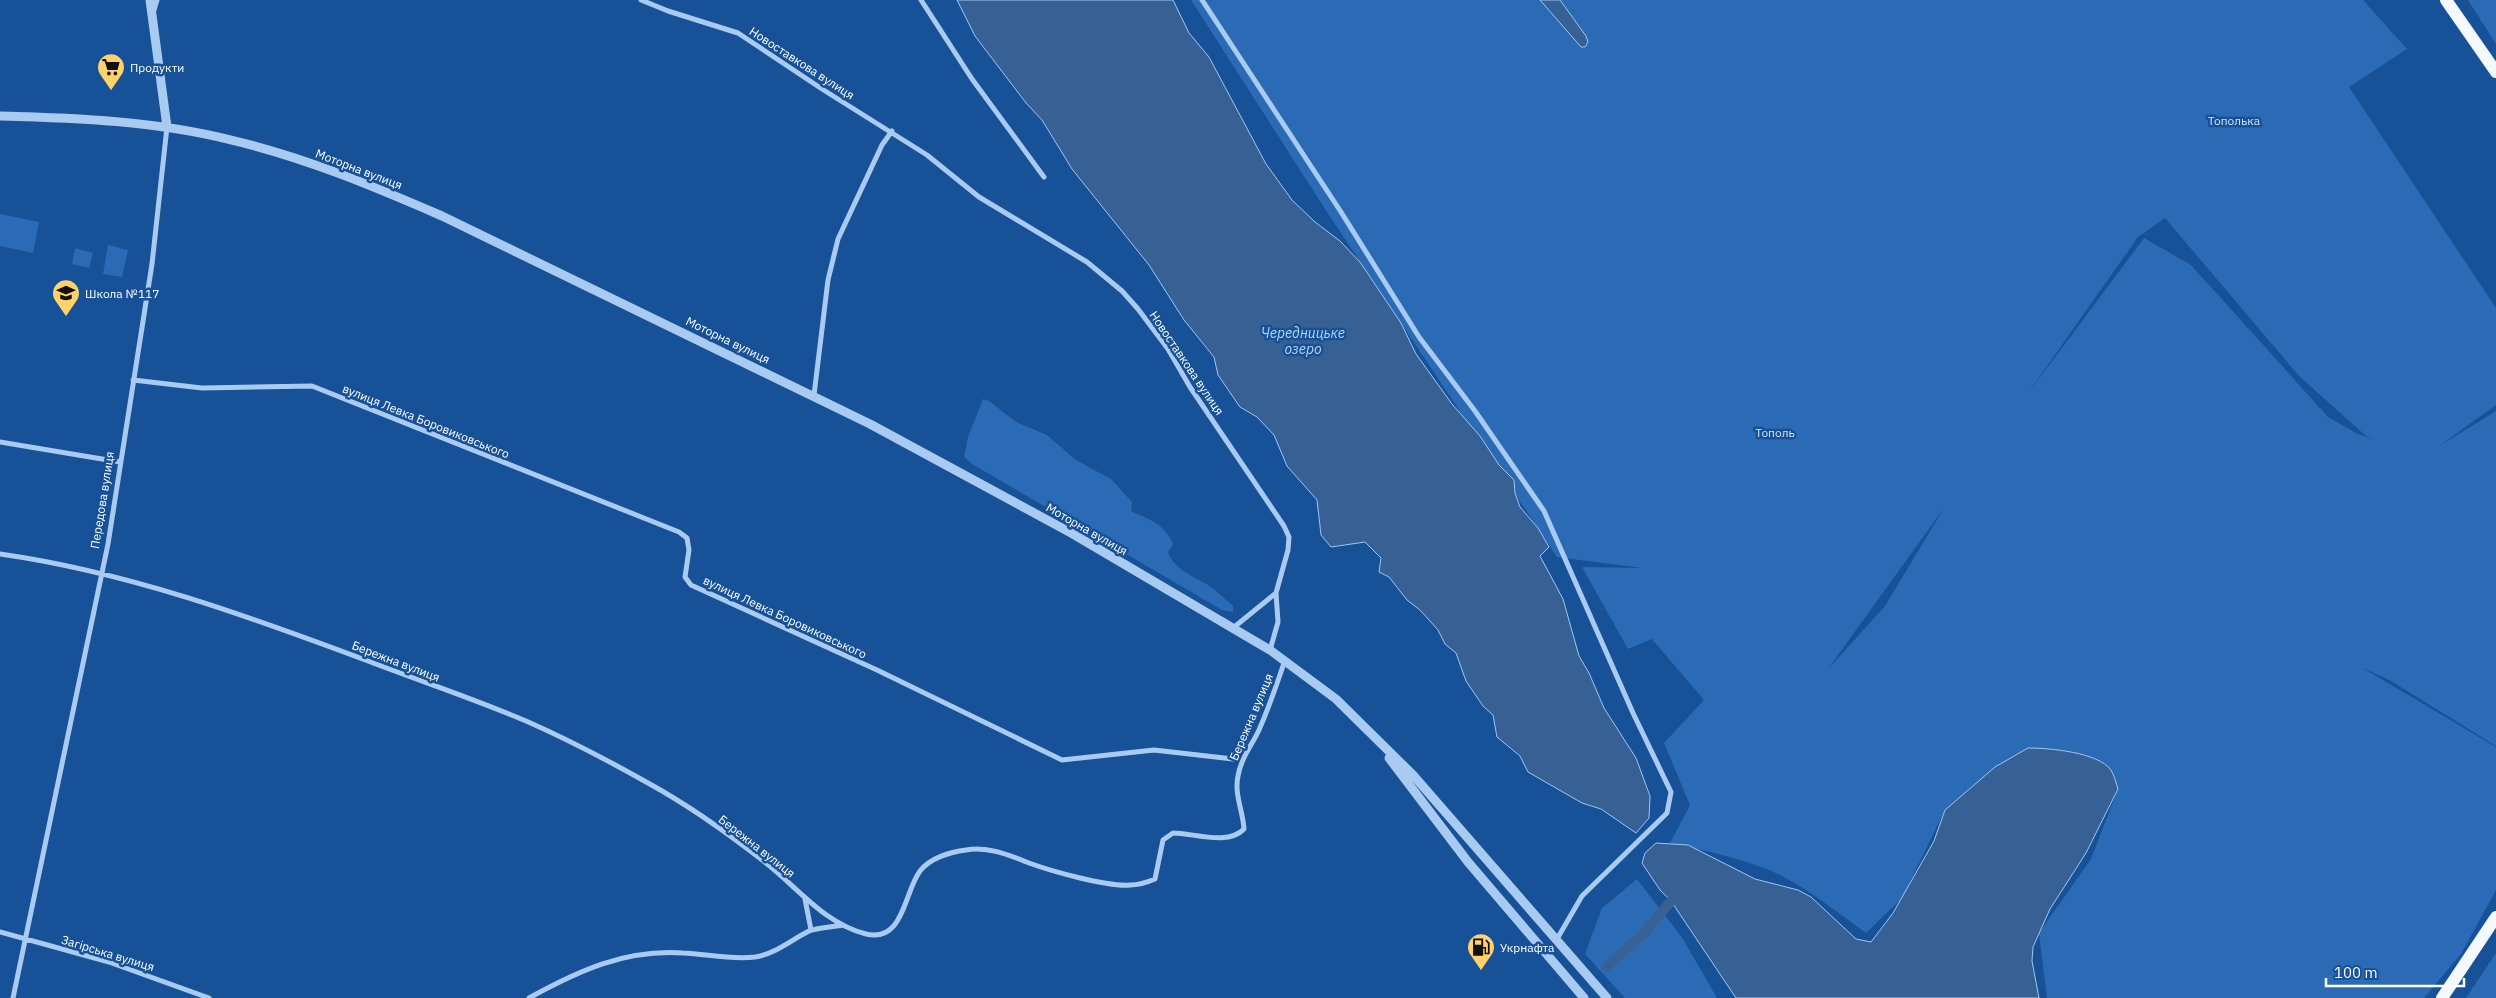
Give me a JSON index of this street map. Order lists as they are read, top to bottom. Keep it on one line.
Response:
{"streets":{"street":["Новоставкова вулиця","Моторна вулиця","вулиця Левка Боровиковського","Передова вулиця","Бережна вулиця","Загірська вулиця"]},"crossings":[["Новоставкова вулиця","Моторна вулиця"],["Моторна вулиця","Передова вулиця"],["Моторна вулиця","Бережна вулиця"],["вулиця Левка Боровиковського","Передова вулиця"],["вулиця Левка Боровиковського","Бережна вулиця"],["Передова вулиця","Бережна вулиця"],["Передова вулиця","Загірська вулиця"]],"water":["Чередницьке озеро"],"parks":["Тополька","Тополь"],"places":{"supermarket":["Продукти"],"school or university":["Школа №117"],"fuel station":["Укрнафта"]},"scale_bar":"100 m"}
